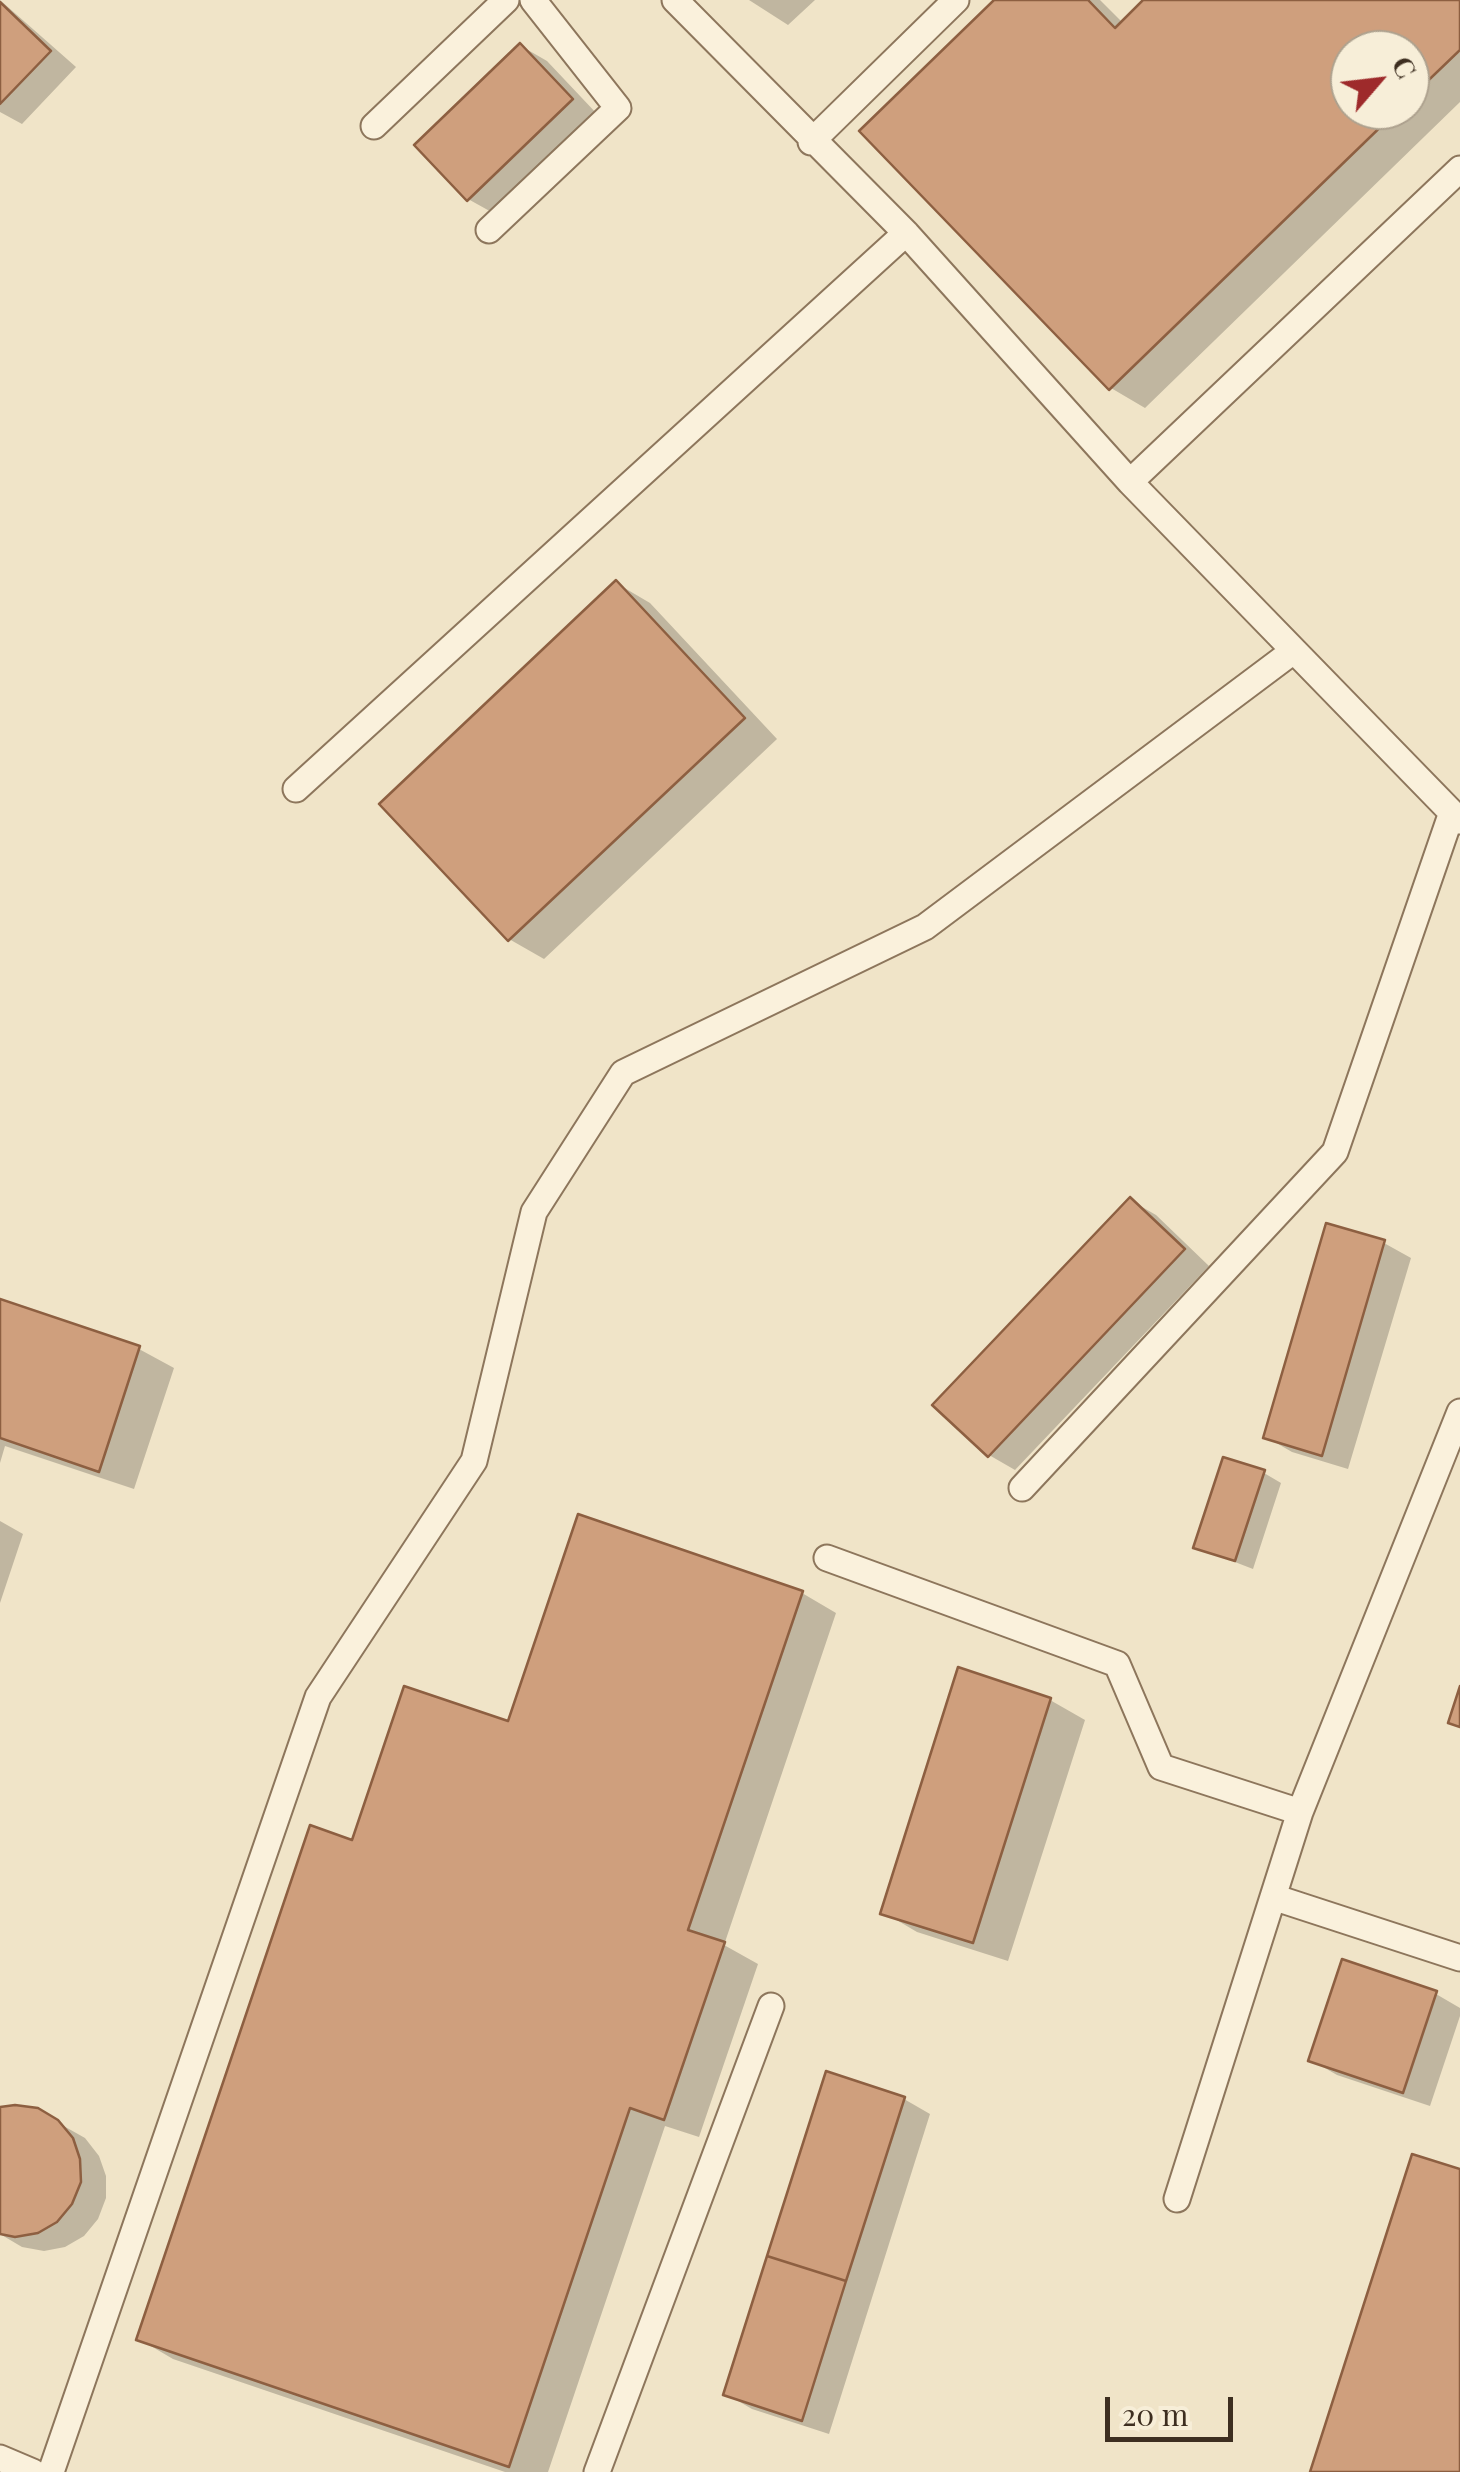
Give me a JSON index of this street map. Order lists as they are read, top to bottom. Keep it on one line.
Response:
{"scale_bar":"20 m","north":"top right"}
